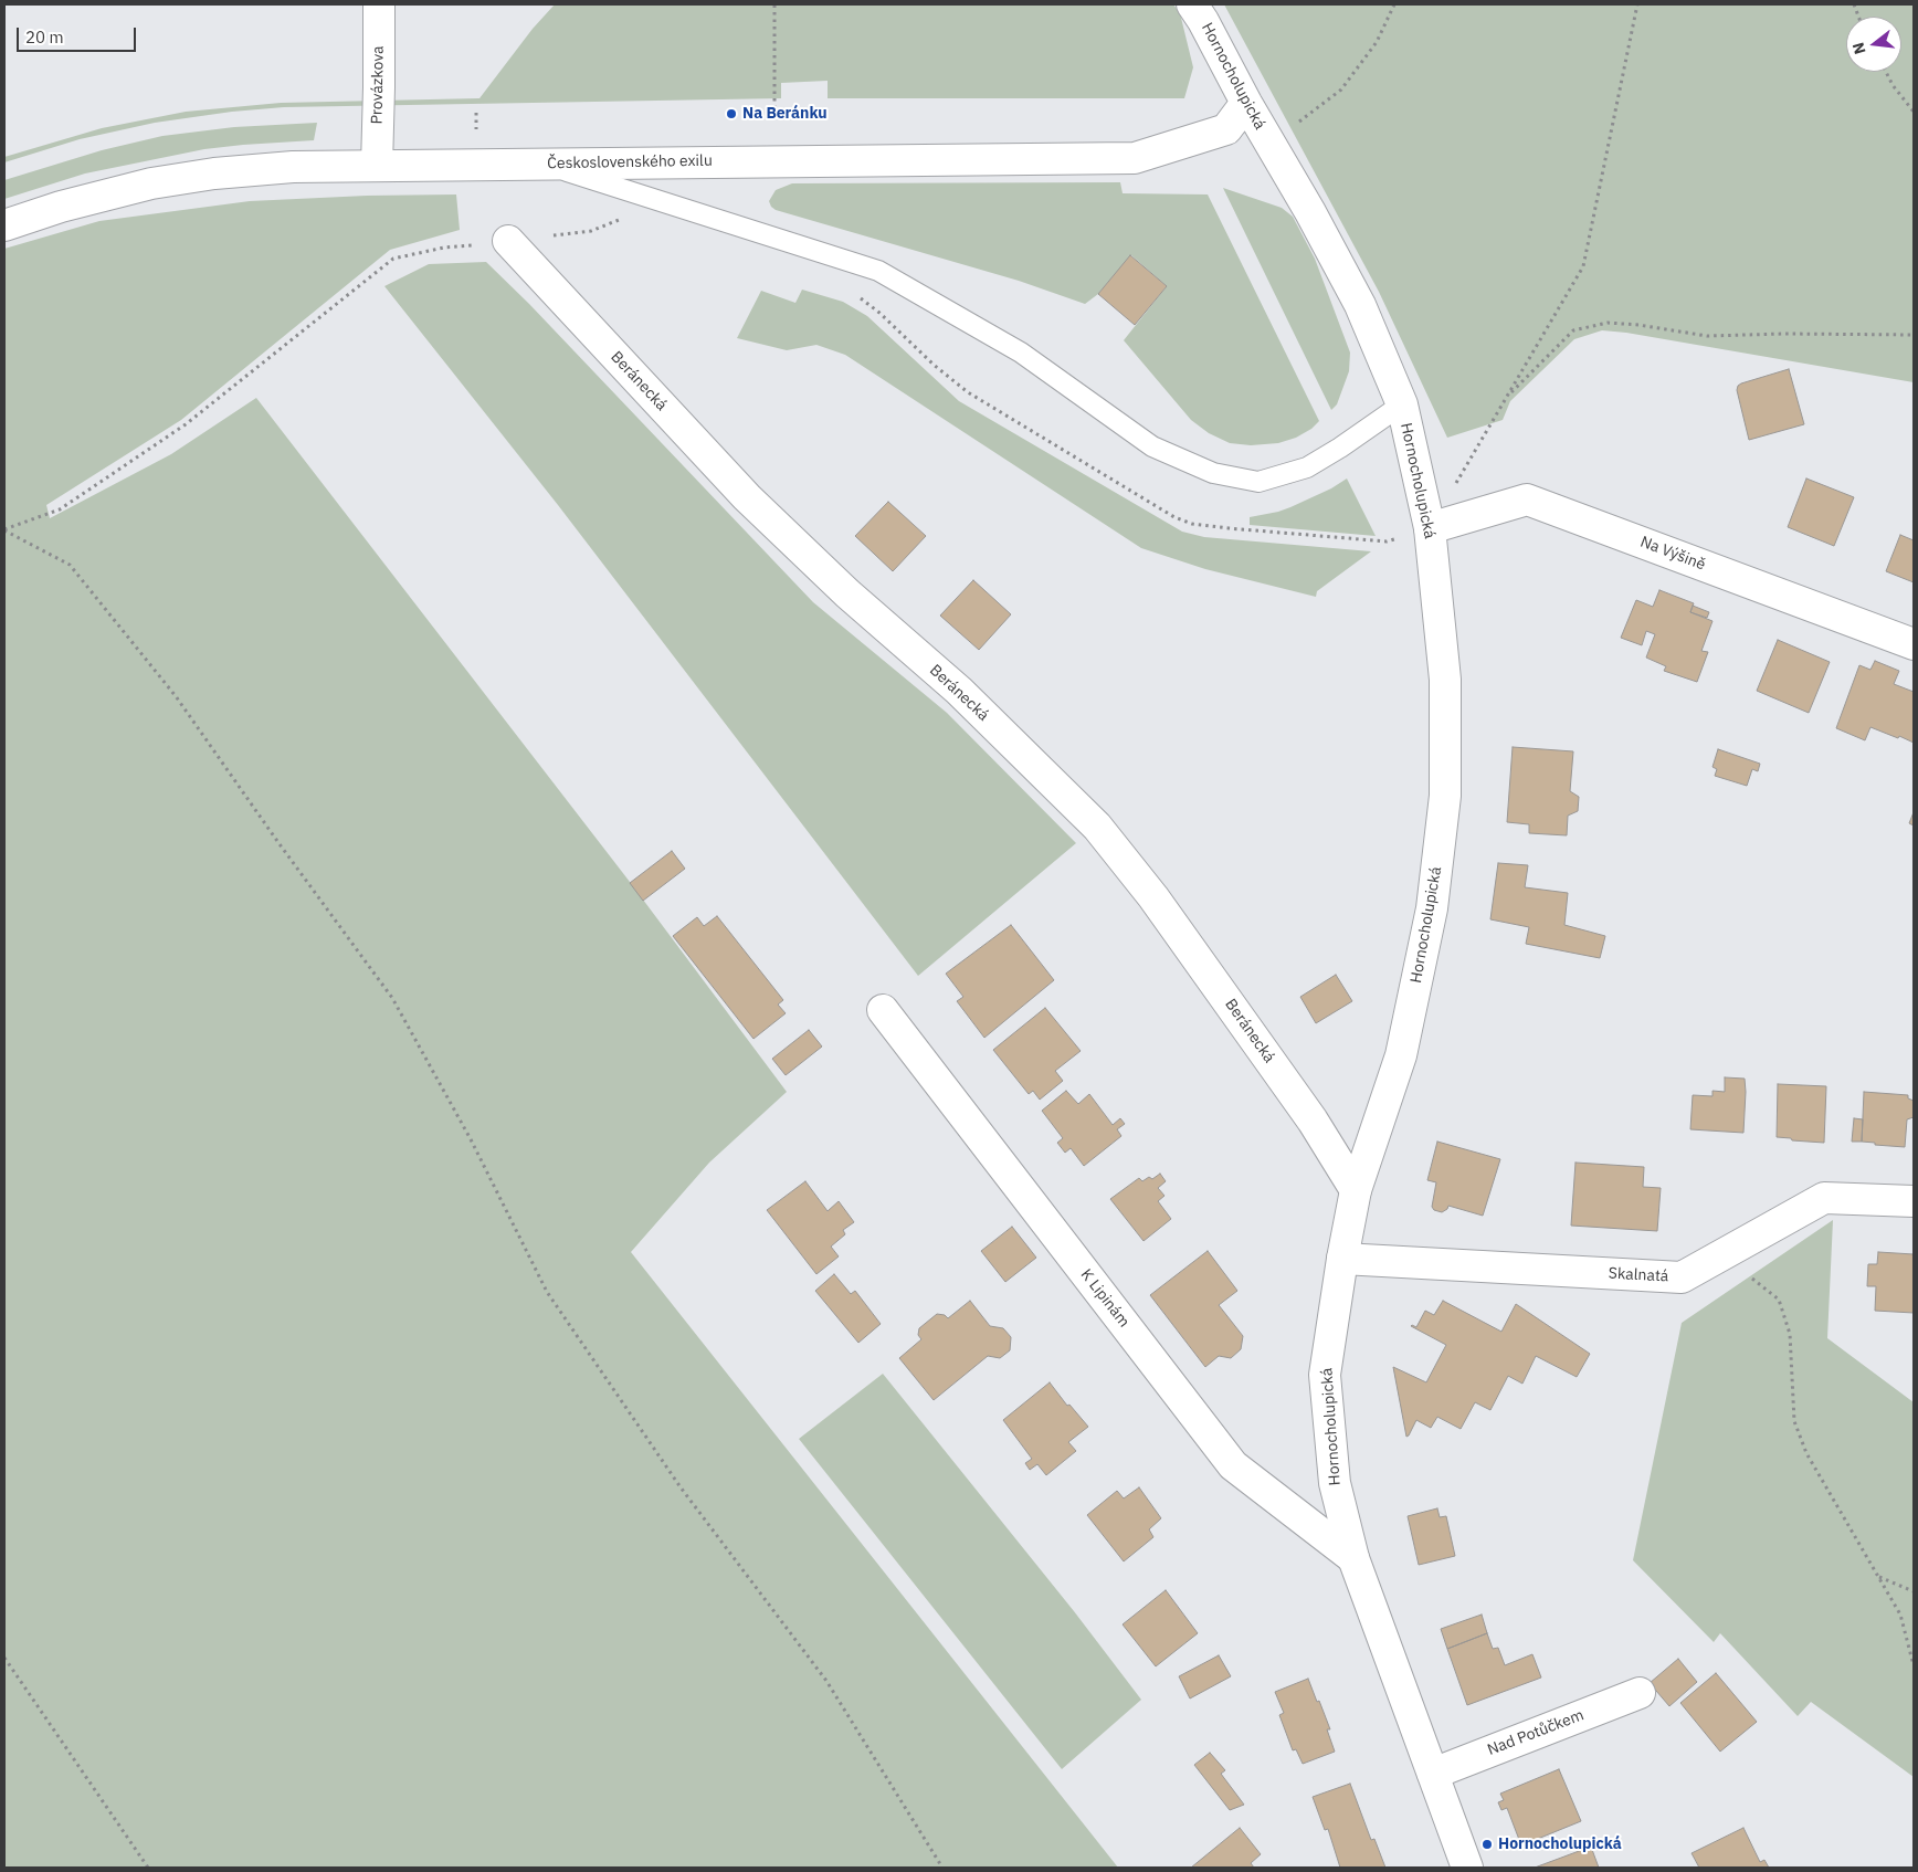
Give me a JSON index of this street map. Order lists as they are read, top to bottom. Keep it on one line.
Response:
{"streets":{"street":["Hornocholupická","Provázkova","Československého exilu","Beránecká","Na Výšině","Skalnatá","K Lipinám","Nad Potůčkem"]},"crossings":[["Hornocholupická","Československého exilu"],["Hornocholupická","Beránecká"],["Hornocholupická","Na Výšině"],["Hornocholupická","Skalnatá"],["Hornocholupická","K Lipinám"],["Hornocholupická","Nad Potůčkem"],["Provázkova","Československého exilu"]],"places":["Na Beránku","Hornocholupická"],"scale_bar":"20 m","north":"left"}
